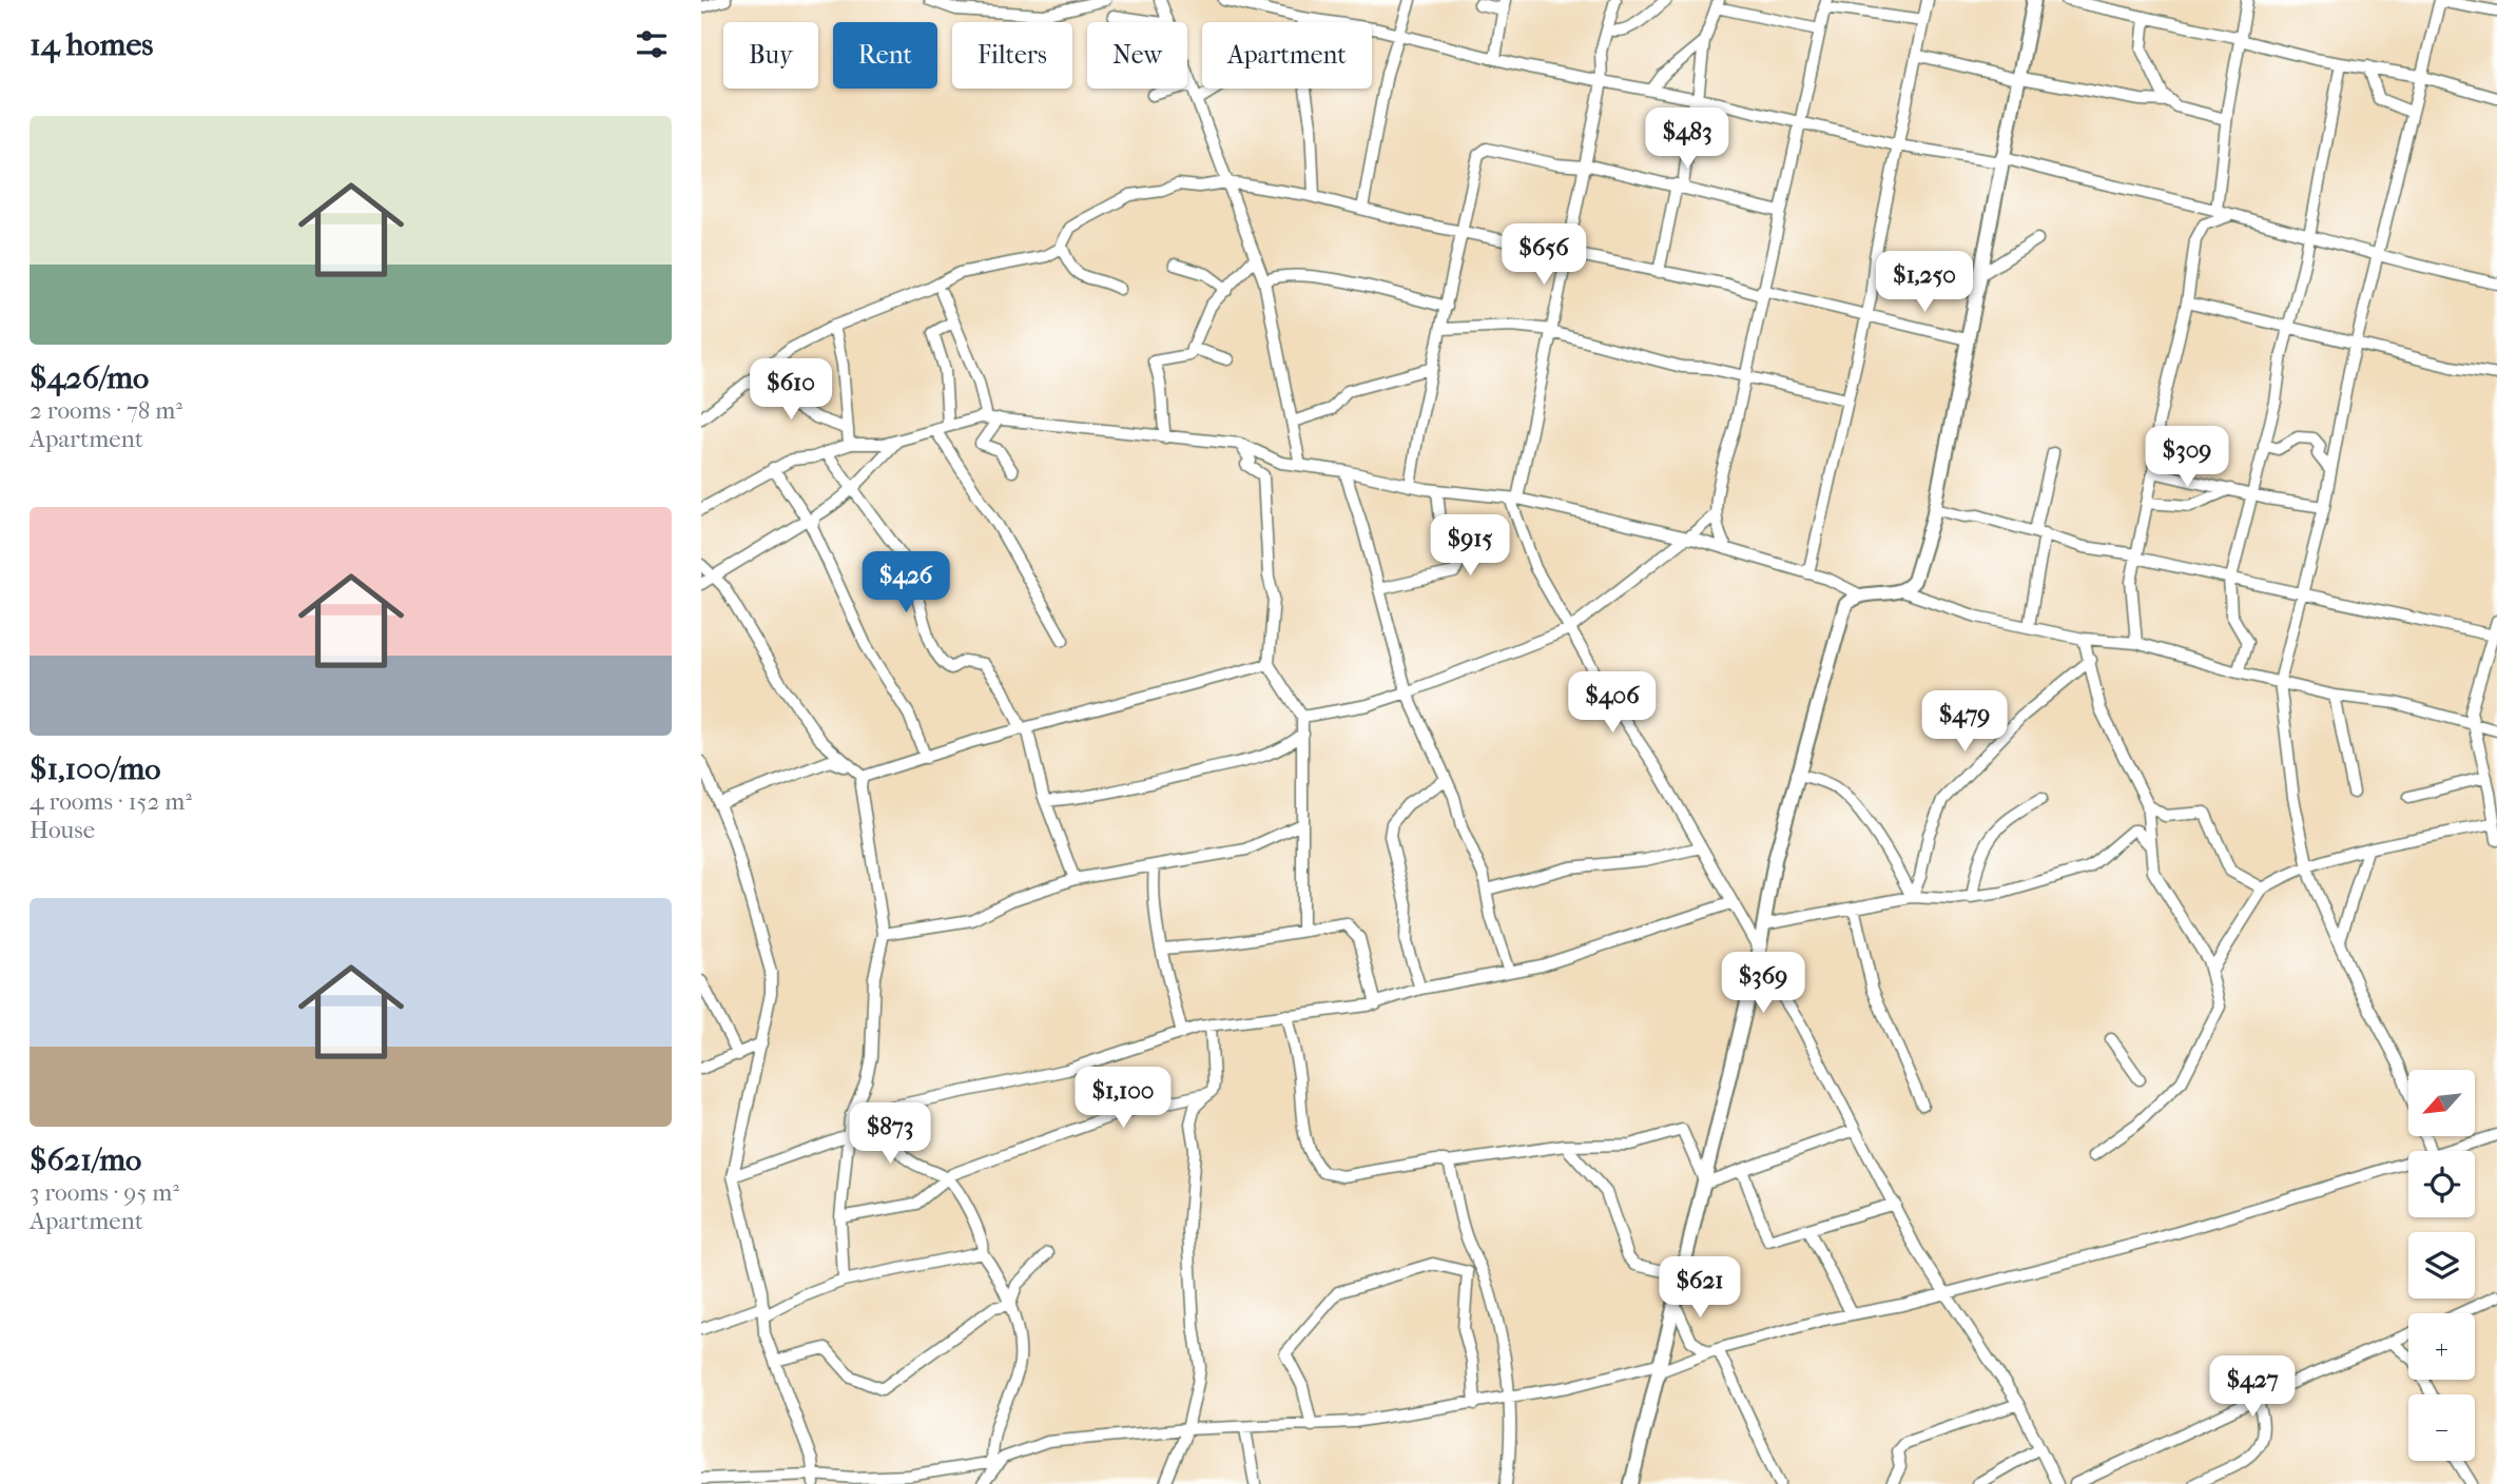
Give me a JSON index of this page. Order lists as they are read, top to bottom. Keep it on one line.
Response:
{"north":"bottom left","page":{"heading":"14 homes","chip":["Buy","Rent","Filters","New","Apartment"],"list":[{"name":"$426/mo","note":"2 rooms · 78 m² · Apartment"},{"name":"$1,100/mo","note":"4 rooms · 152 m² · House"},{"name":"$621/mo","note":"3 rooms · 95 m² · Apartment"}],"price":["$483","$656","$1,250","$610","$309","$915","$426","$406","$479","$369","$1,100","$873","$621","$427"],"map_buttons":["+","−"]}}
